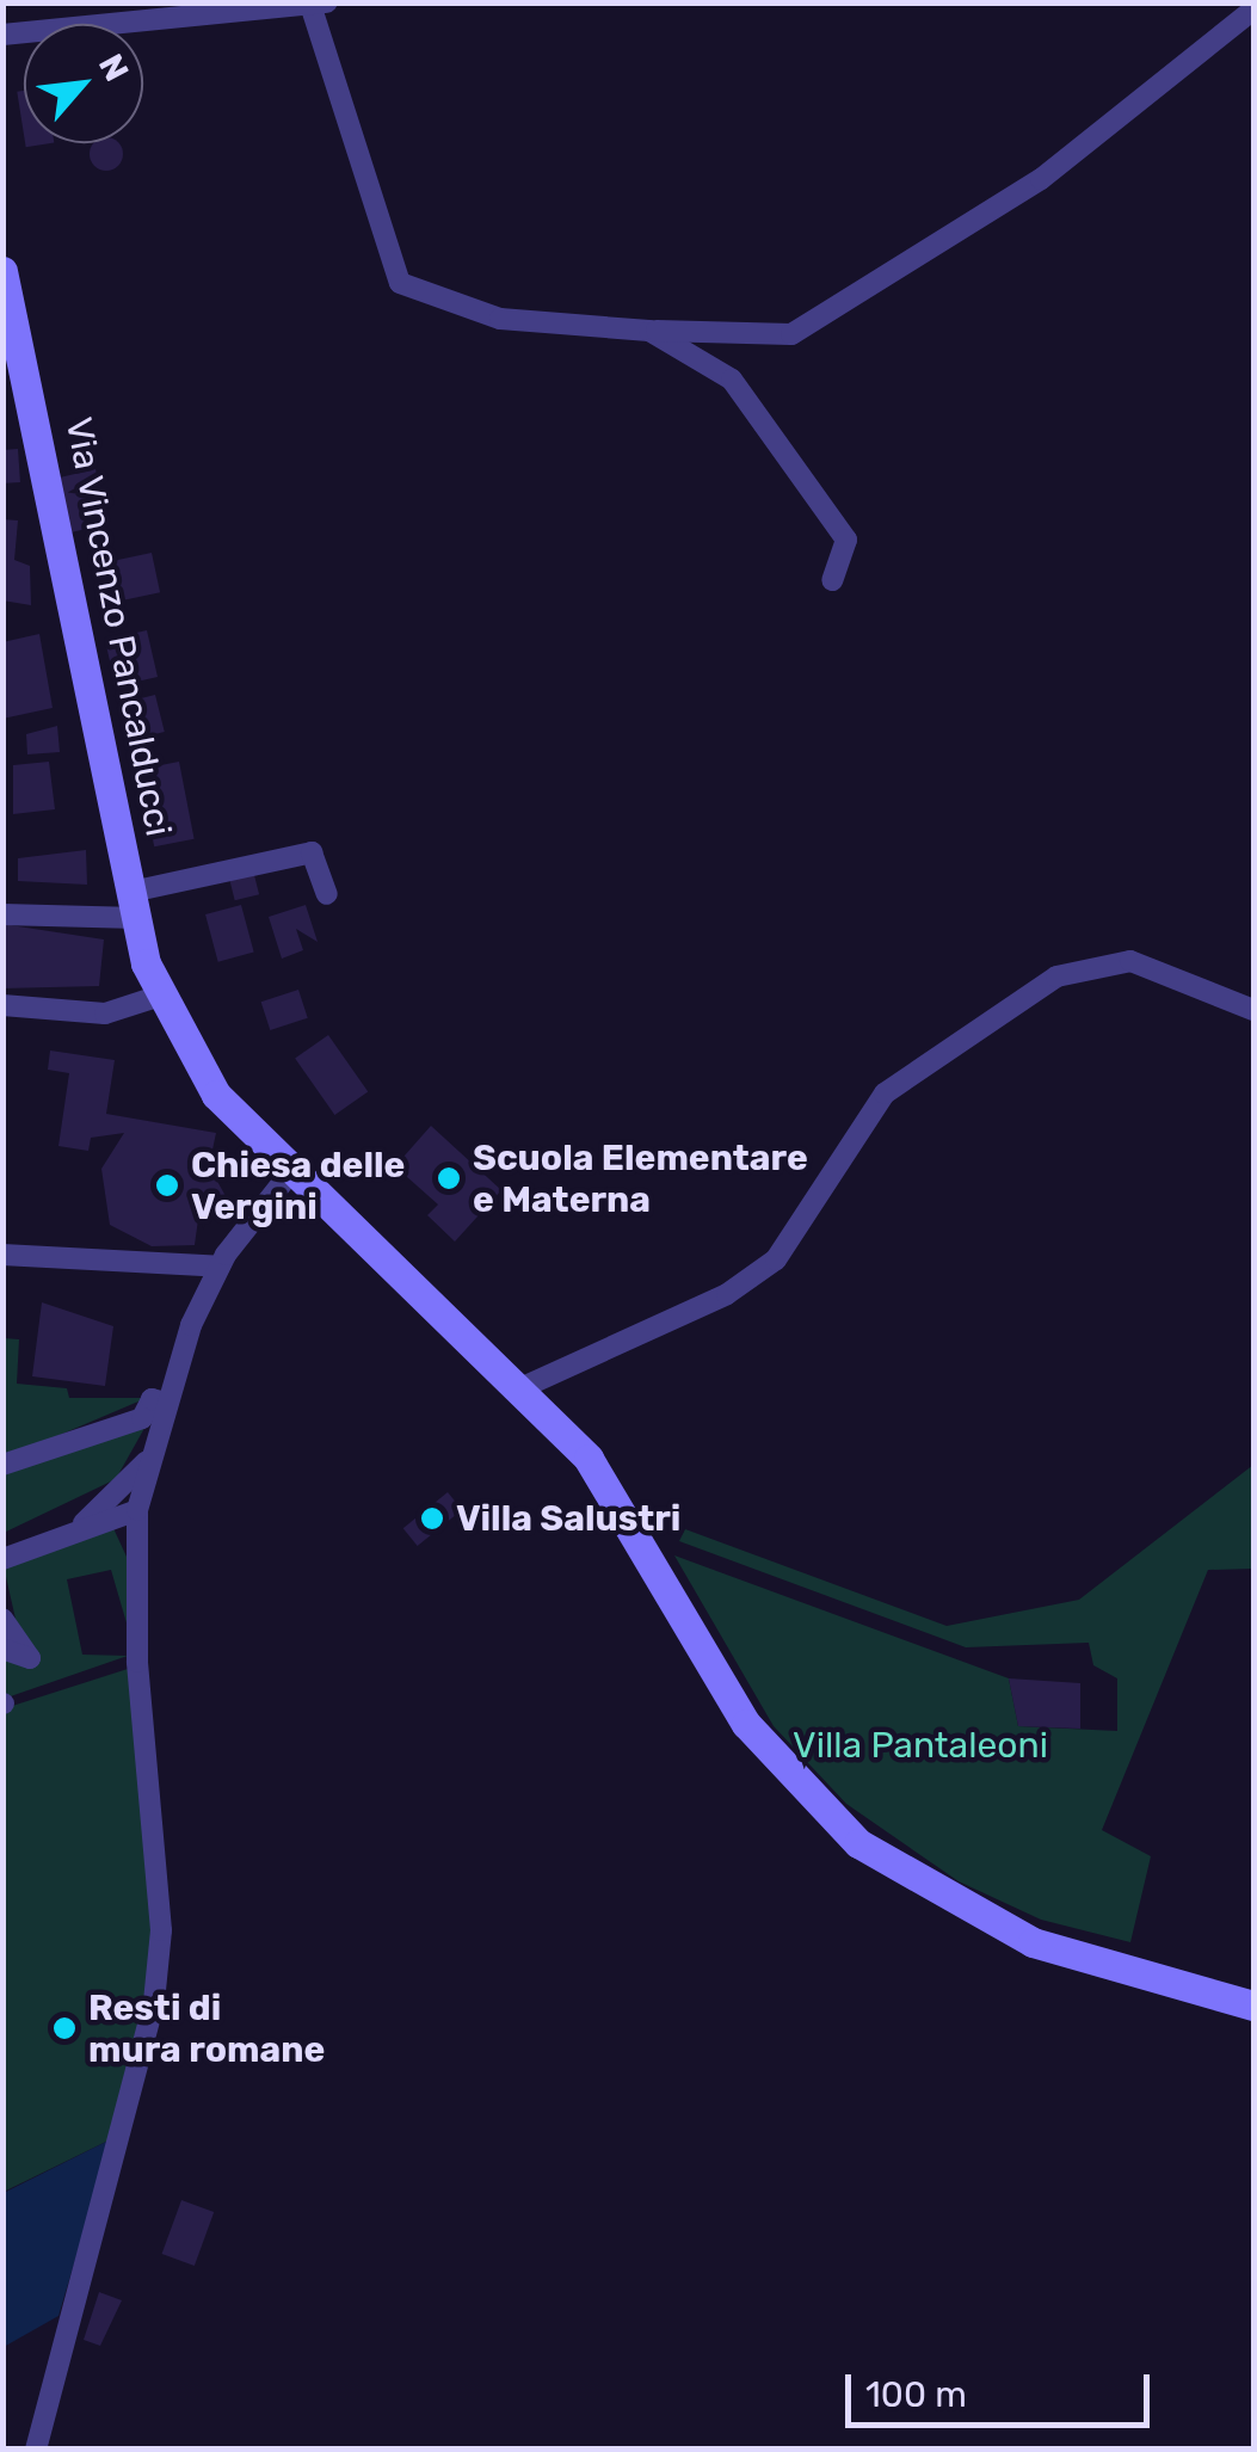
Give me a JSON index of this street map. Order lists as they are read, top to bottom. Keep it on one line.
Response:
{"streets":{"main road":["Via Vincenzo Pancalducci"]},"parks":["Villa Pantaleoni"],"places":["Scuola Elementare e Materna","Chiesa delle Vergini","Villa Salustri","Resti di mura romane"],"scale_bar":"100 m","north":"top right"}
